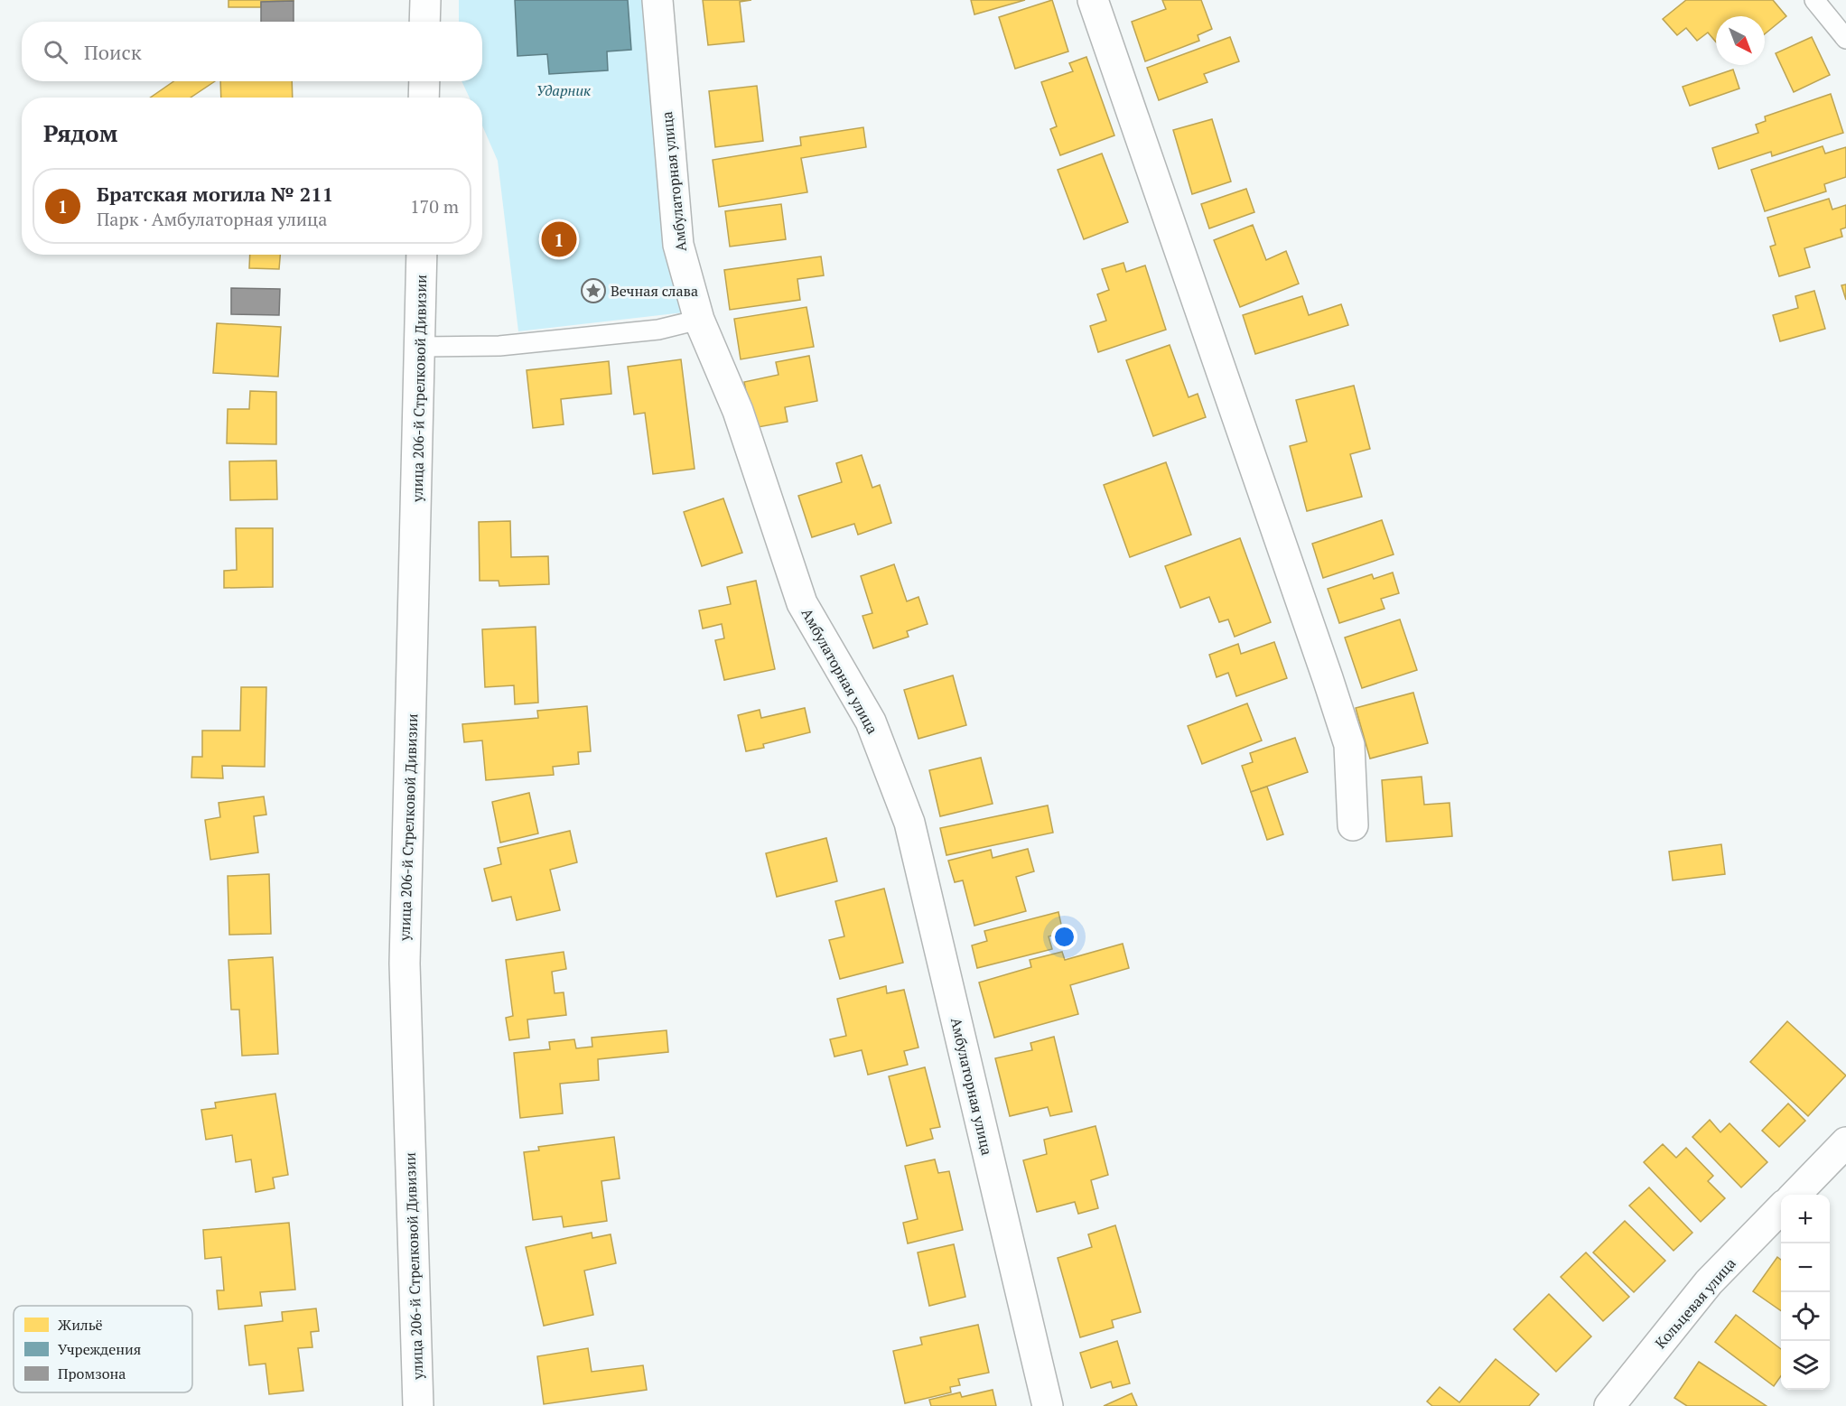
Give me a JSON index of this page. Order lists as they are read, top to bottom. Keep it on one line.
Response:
{"streets":{"street":["Амбулаторная улица","улица 206-й Стрелковой Дивизии","Кольцевая улица"]},"parks":["Ударник"],"places":{"place":["Вечная слава"]},"legend":["Жильё","Учреждения","Промзона"],"north":"bottom right","page":{"search":"Поиск","heading":"Рядом","list":[{"mark":"1","name":"Братская могила № 211","note":"Парк · Амбулаторная улица","value":"170 m"}],"pins":"1","map_buttons":["+","−"]}}
